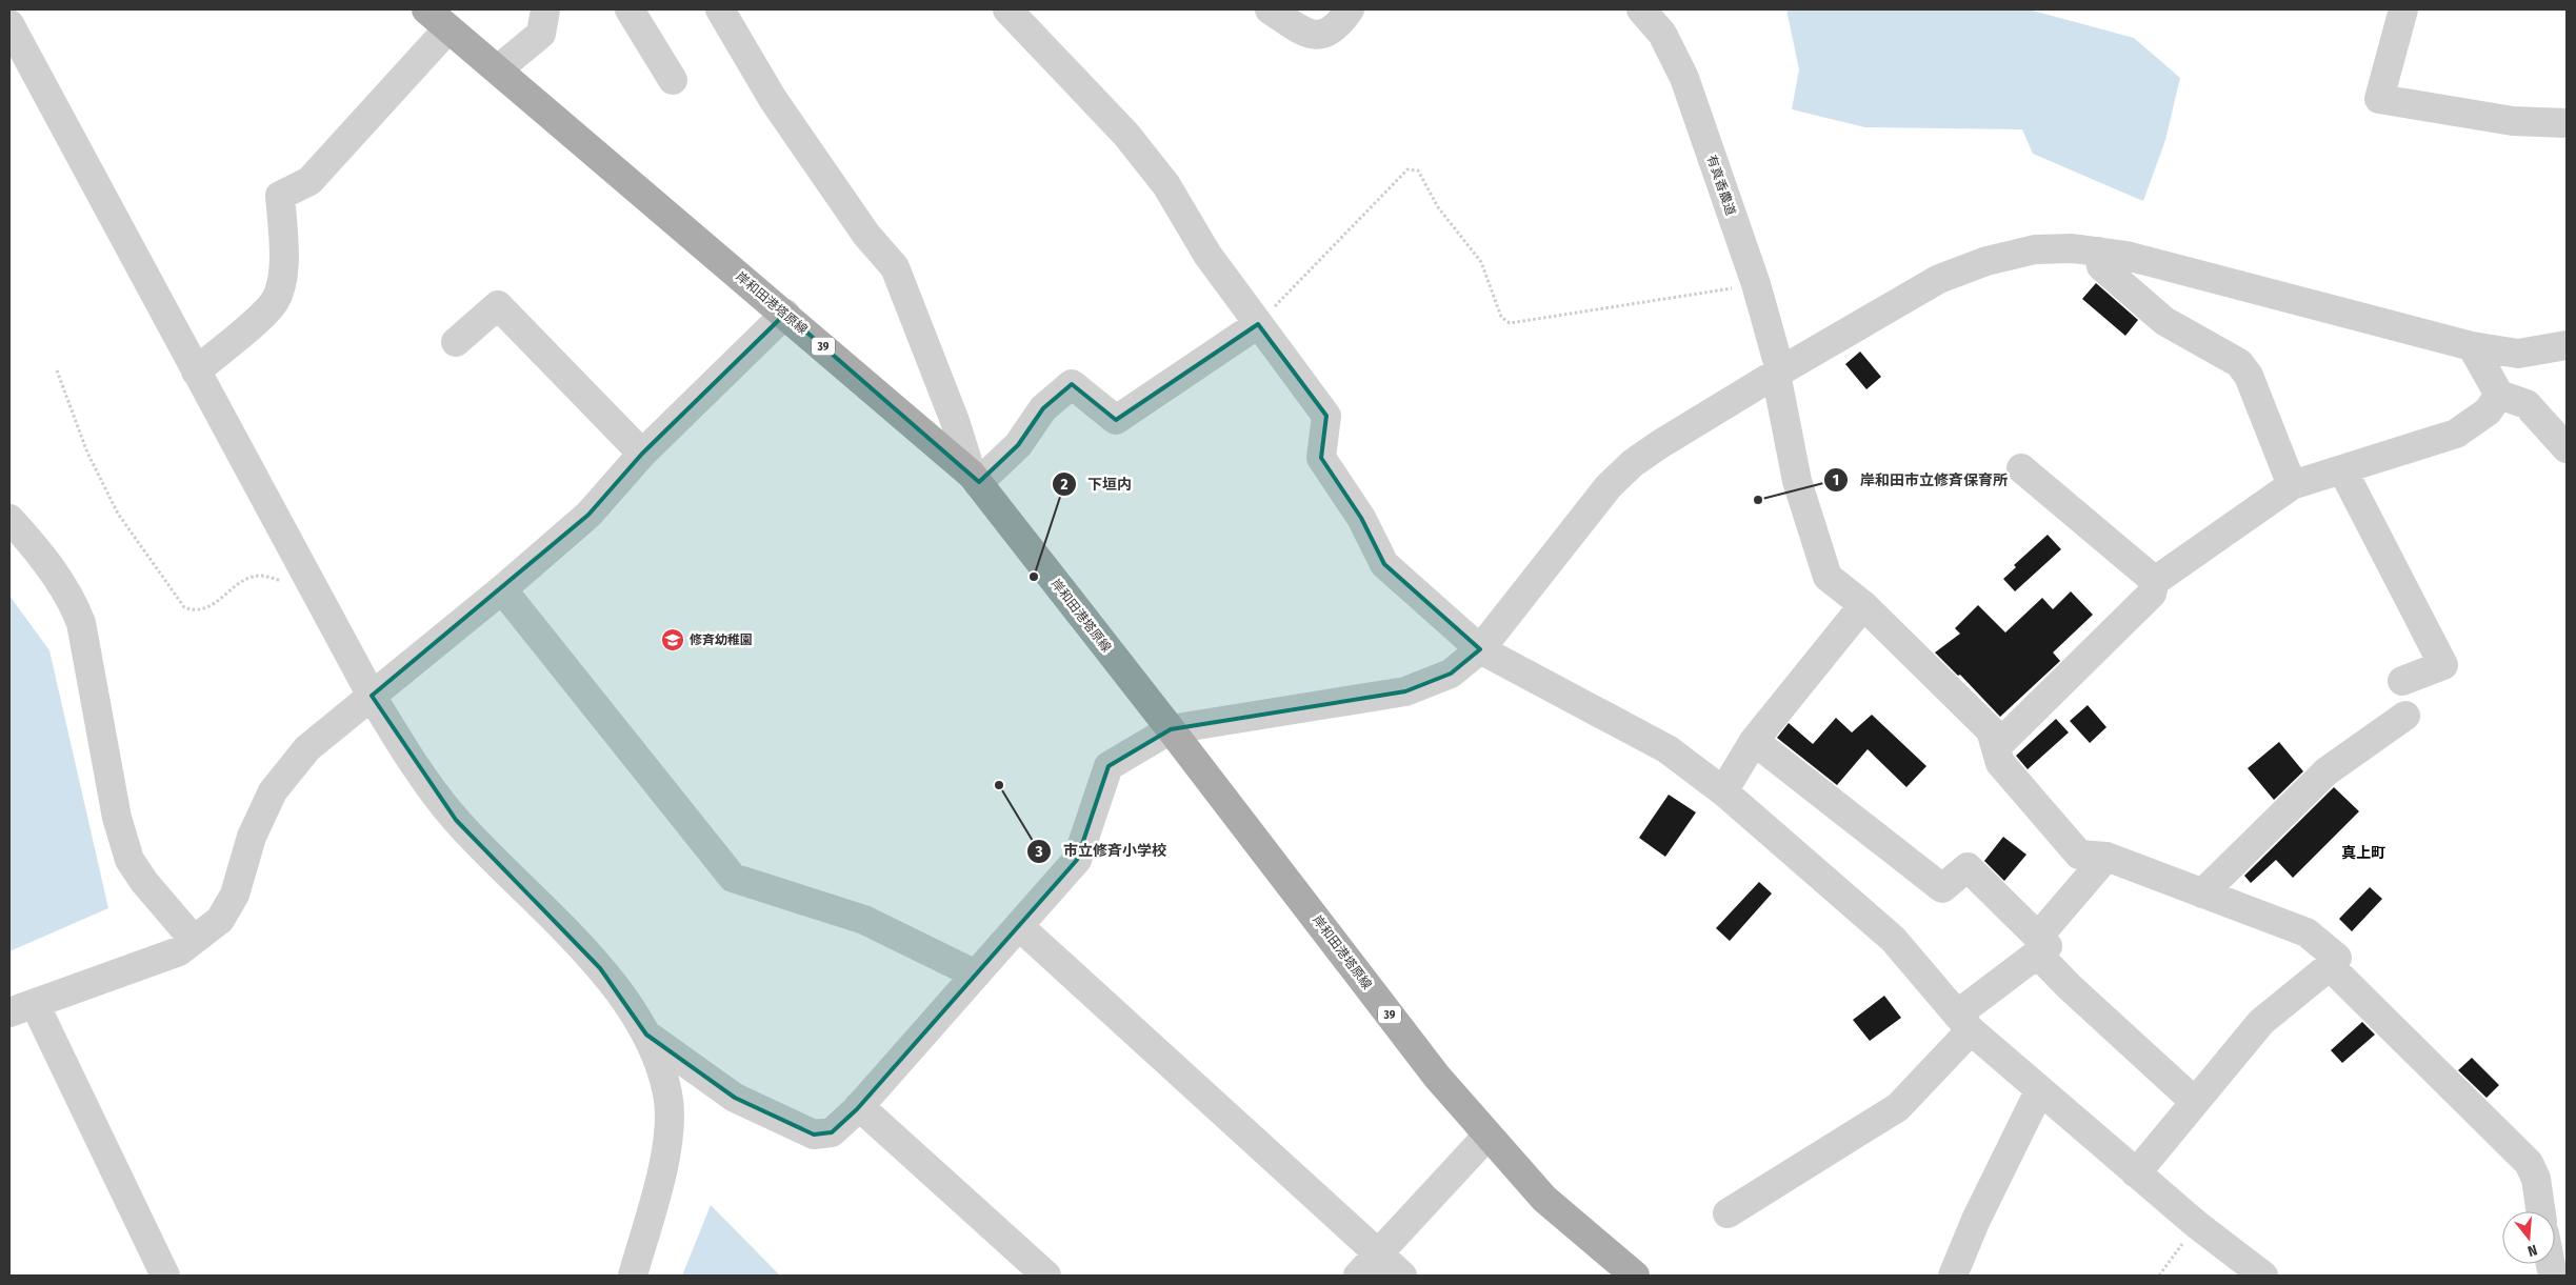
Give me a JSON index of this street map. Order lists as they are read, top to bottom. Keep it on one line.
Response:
{"streets":{"main road":["岸和田港塔原線","39"],"street":["有真香農道"]},"districts":["真上町"],"places":{"other":["岸和田市立修斉保育所","下垣内","市立修斉小学校"],"school or university":["修斉幼稚園"]},"north":"bottom"}
